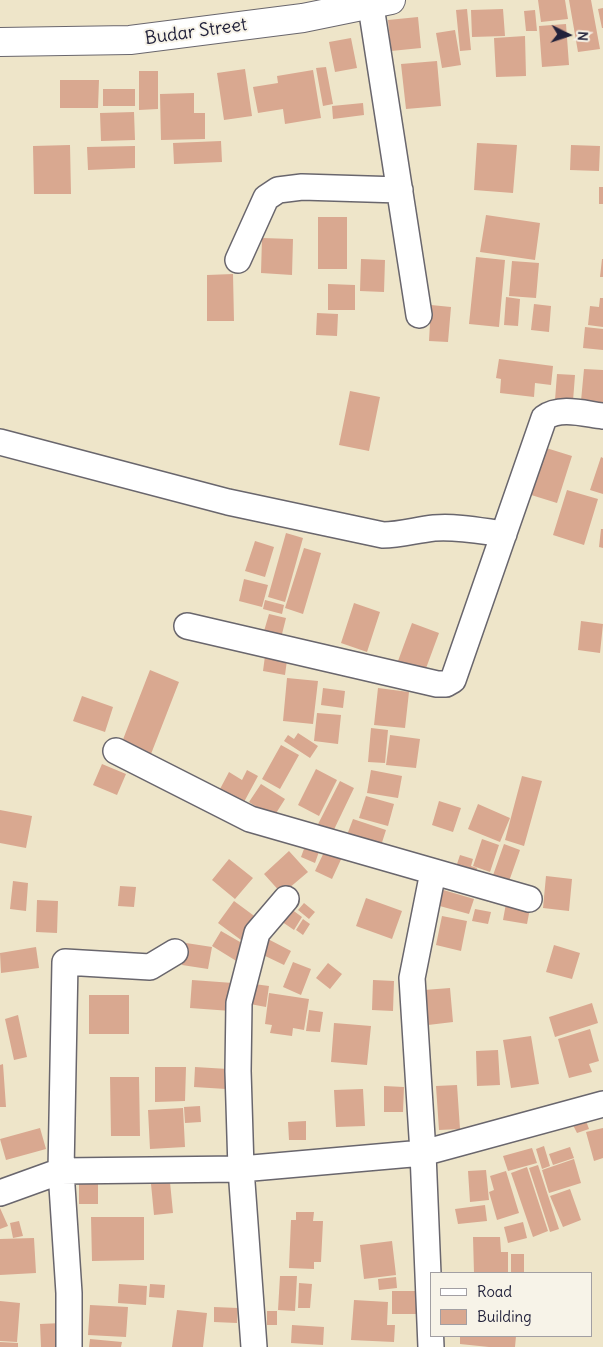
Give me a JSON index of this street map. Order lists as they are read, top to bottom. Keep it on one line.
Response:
{"streets":{"main road":["Budar Street"]},"legend":["Road","Building"],"north":"right"}
